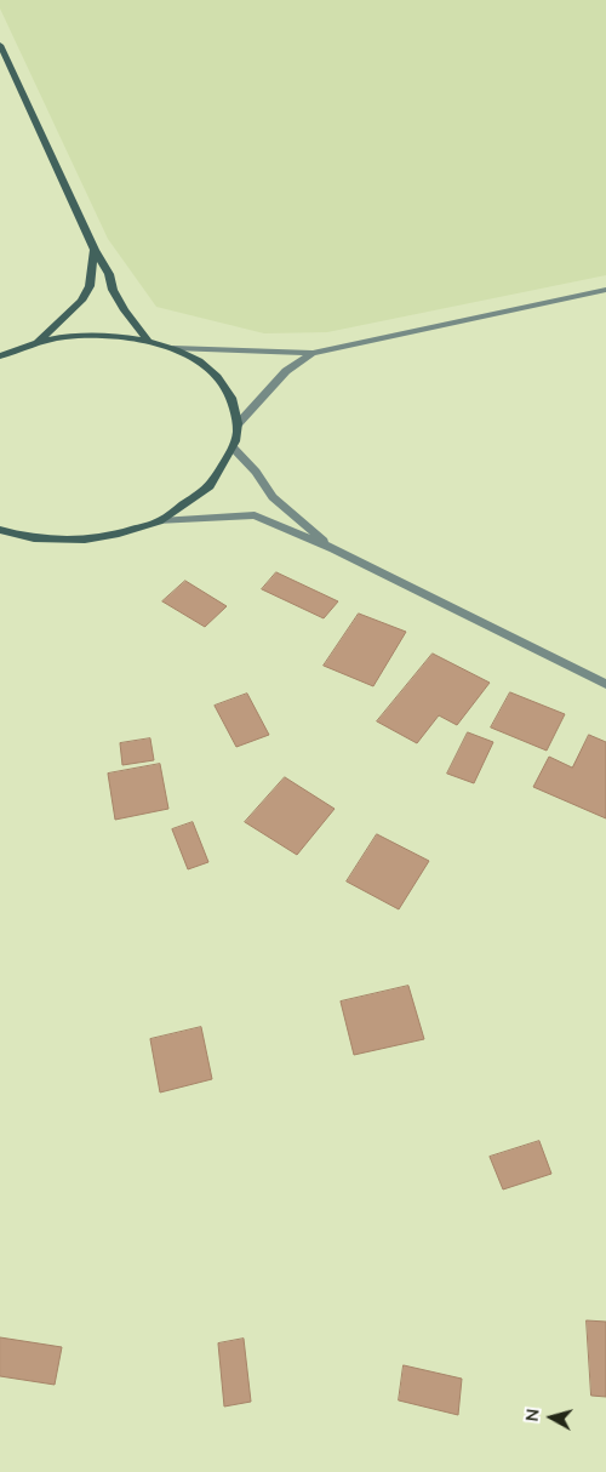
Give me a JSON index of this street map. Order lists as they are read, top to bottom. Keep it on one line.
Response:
{"north":"left"}
